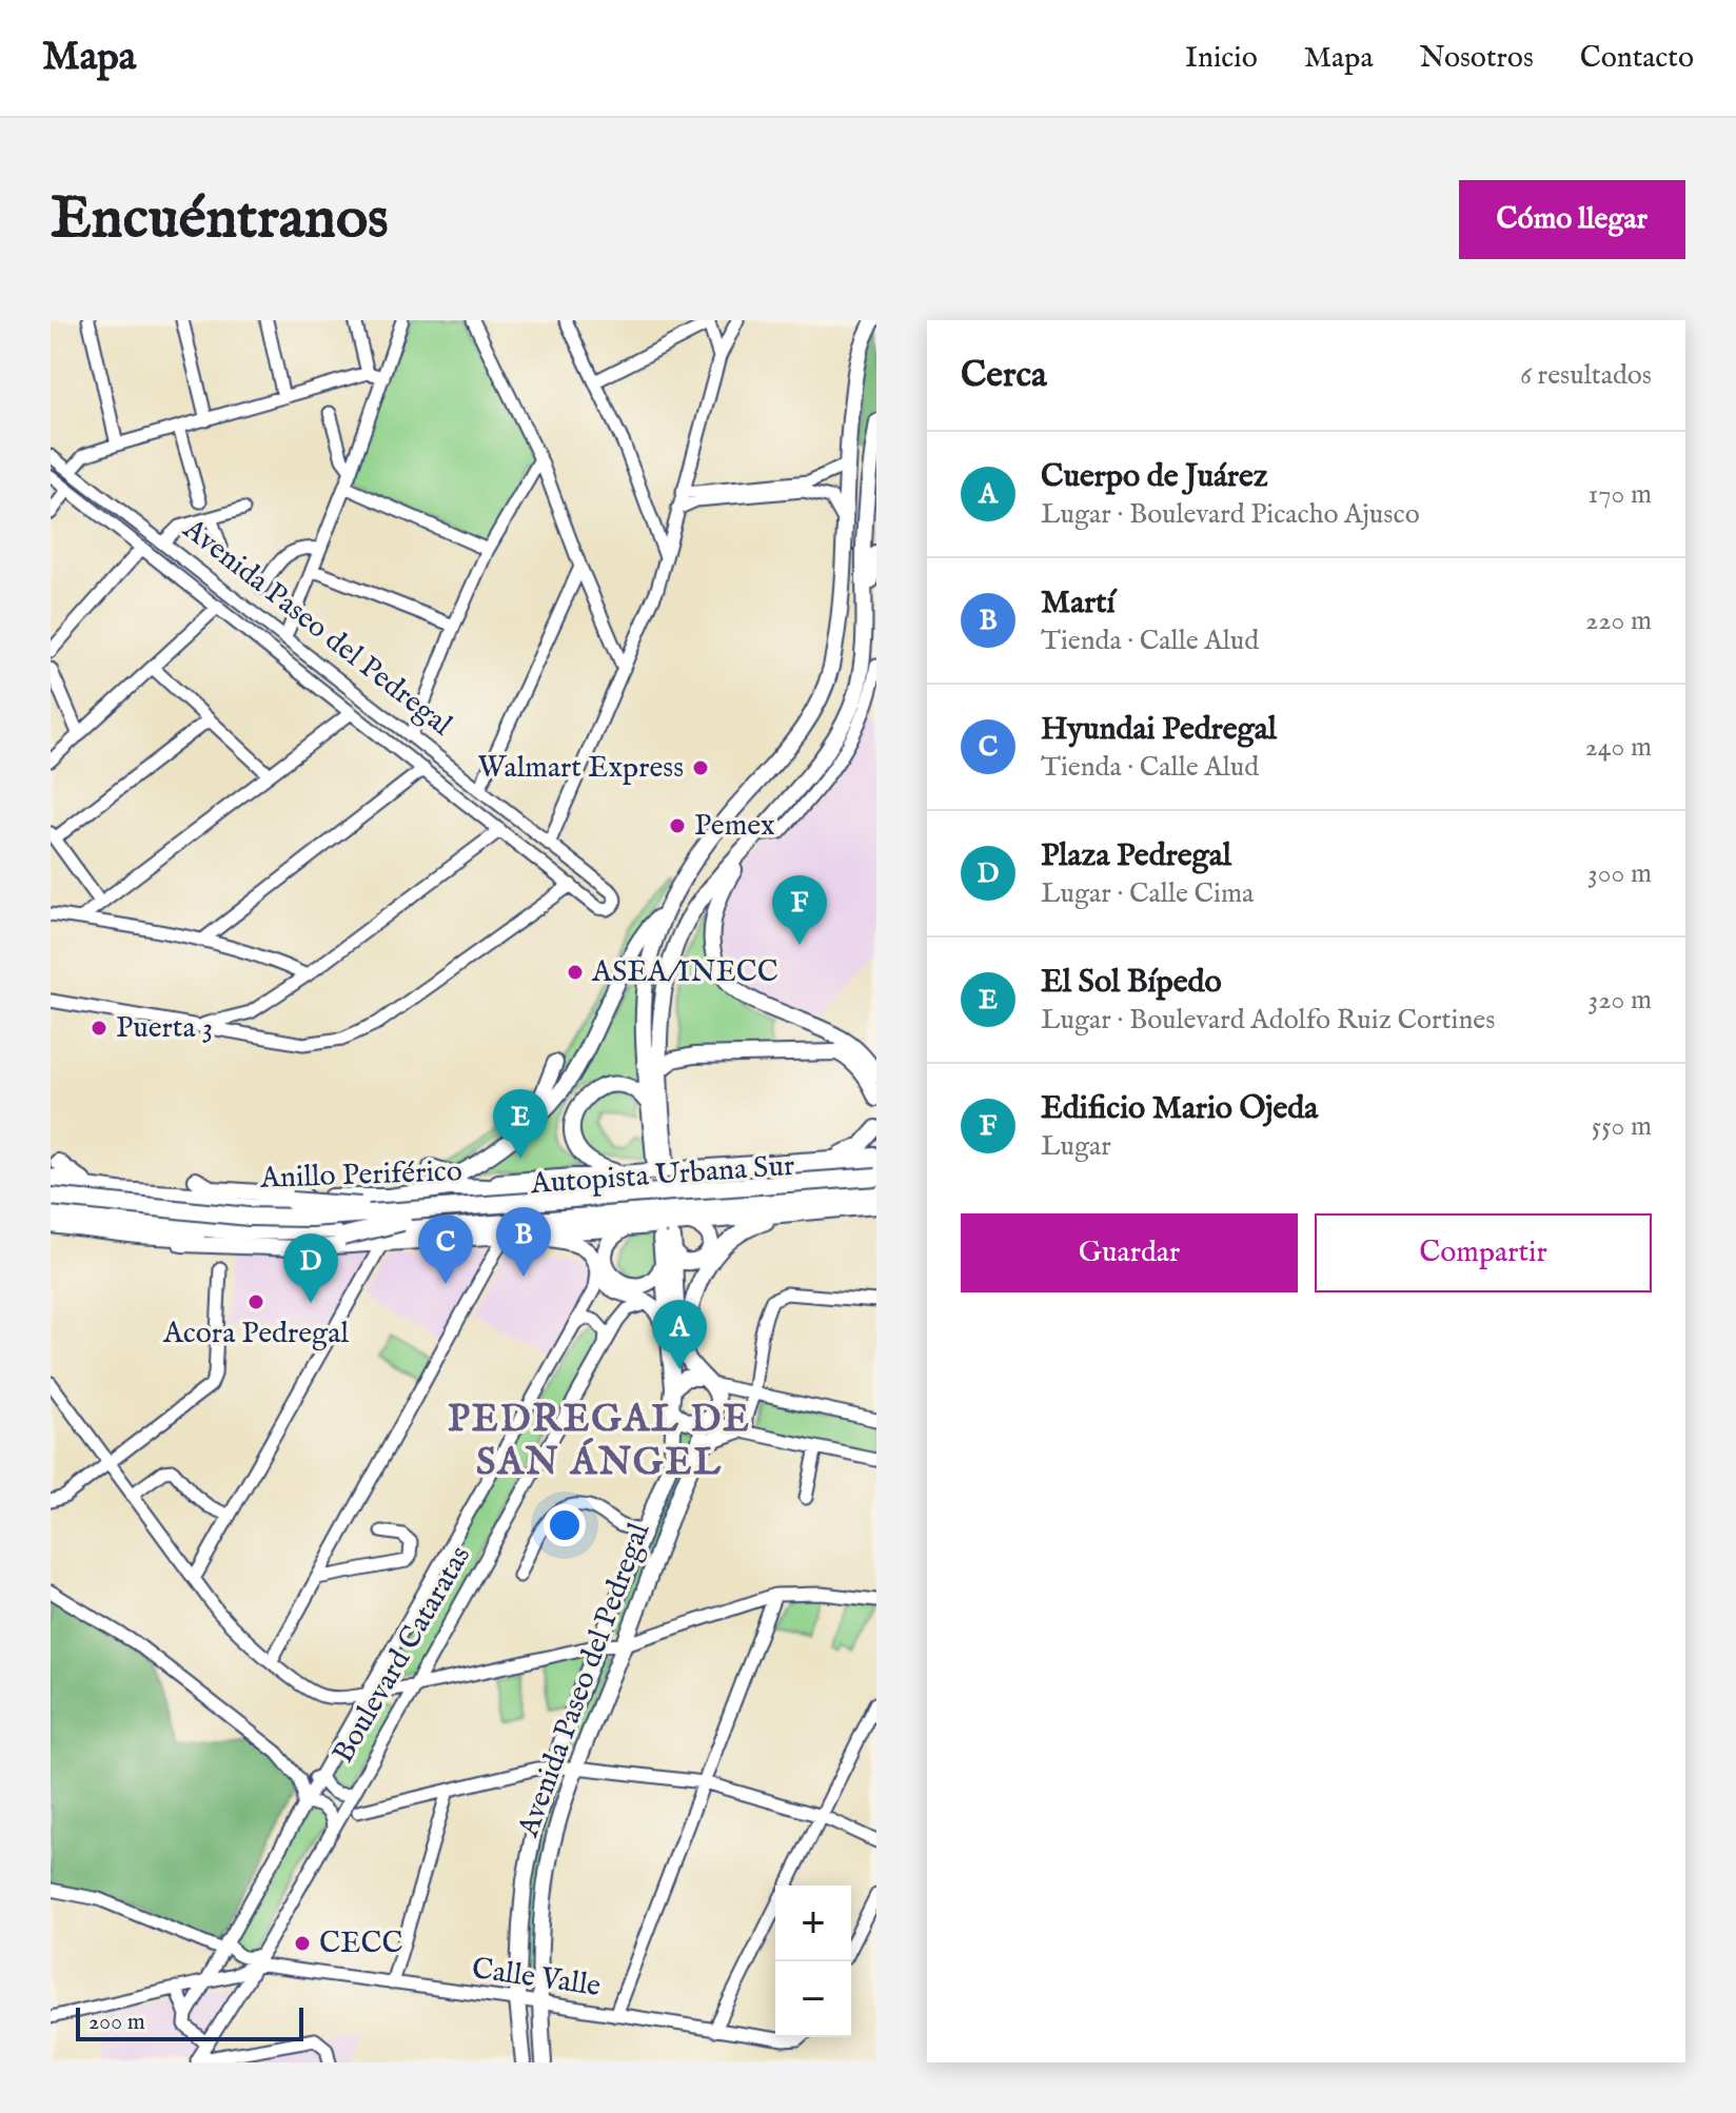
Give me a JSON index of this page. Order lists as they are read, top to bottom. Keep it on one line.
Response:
{"streets":{"highway":["Anillo Periférico","Autopista Urbana Sur"],"main road":["Avenida Paseo del Pedregal"],"street":["Boulevard Cataratas","Calle Valle"]},"crossings":[["Avenida Paseo del Pedregal","Calle Valle"],["Anillo Periférico","Autopista Urbana Sur"],["Boulevard Cataratas","Calle Valle"]],"districts":["PEDREGAL DE SAN ÁNGEL"],"places":["Walmart Express","Pemex","ASEA/INECC","Puerta 3","Acora Pedregal","CECC"],"scale_bar":"200 m","page":{"header":"Mapa","nav":["Inicio","Mapa","Nosotros","Contacto"],"buttons":["Cómo llegar",["Guardar","Compartir"]],"title":"Encuéntranos","heading":["Cerca","6 resultados"],"list":[{"mark":"A","name":"Cuerpo de Juárez","note":"Lugar · Boulevard Picacho Ajusco","value":"170 m"},{"mark":"B","name":"Martí","note":"Tienda · Calle Alud","value":"220 m"},{"mark":"C","name":"Hyundai Pedregal","note":"Tienda · Calle Alud","value":"240 m"},{"mark":"D","name":"Plaza Pedregal","note":"Lugar · Calle Cima","value":"300 m"},{"mark":"E","name":"El Sol Bípedo","note":"Lugar · Boulevard Adolfo Ruiz Cortines","value":"320 m"},{"mark":"F","name":"Edificio Mario Ojeda","note":"Lugar","value":"550 m"}],"pins":["F","E","B","C","D","A"],"map_buttons":["+","−"],"scale":"200 m"}}
